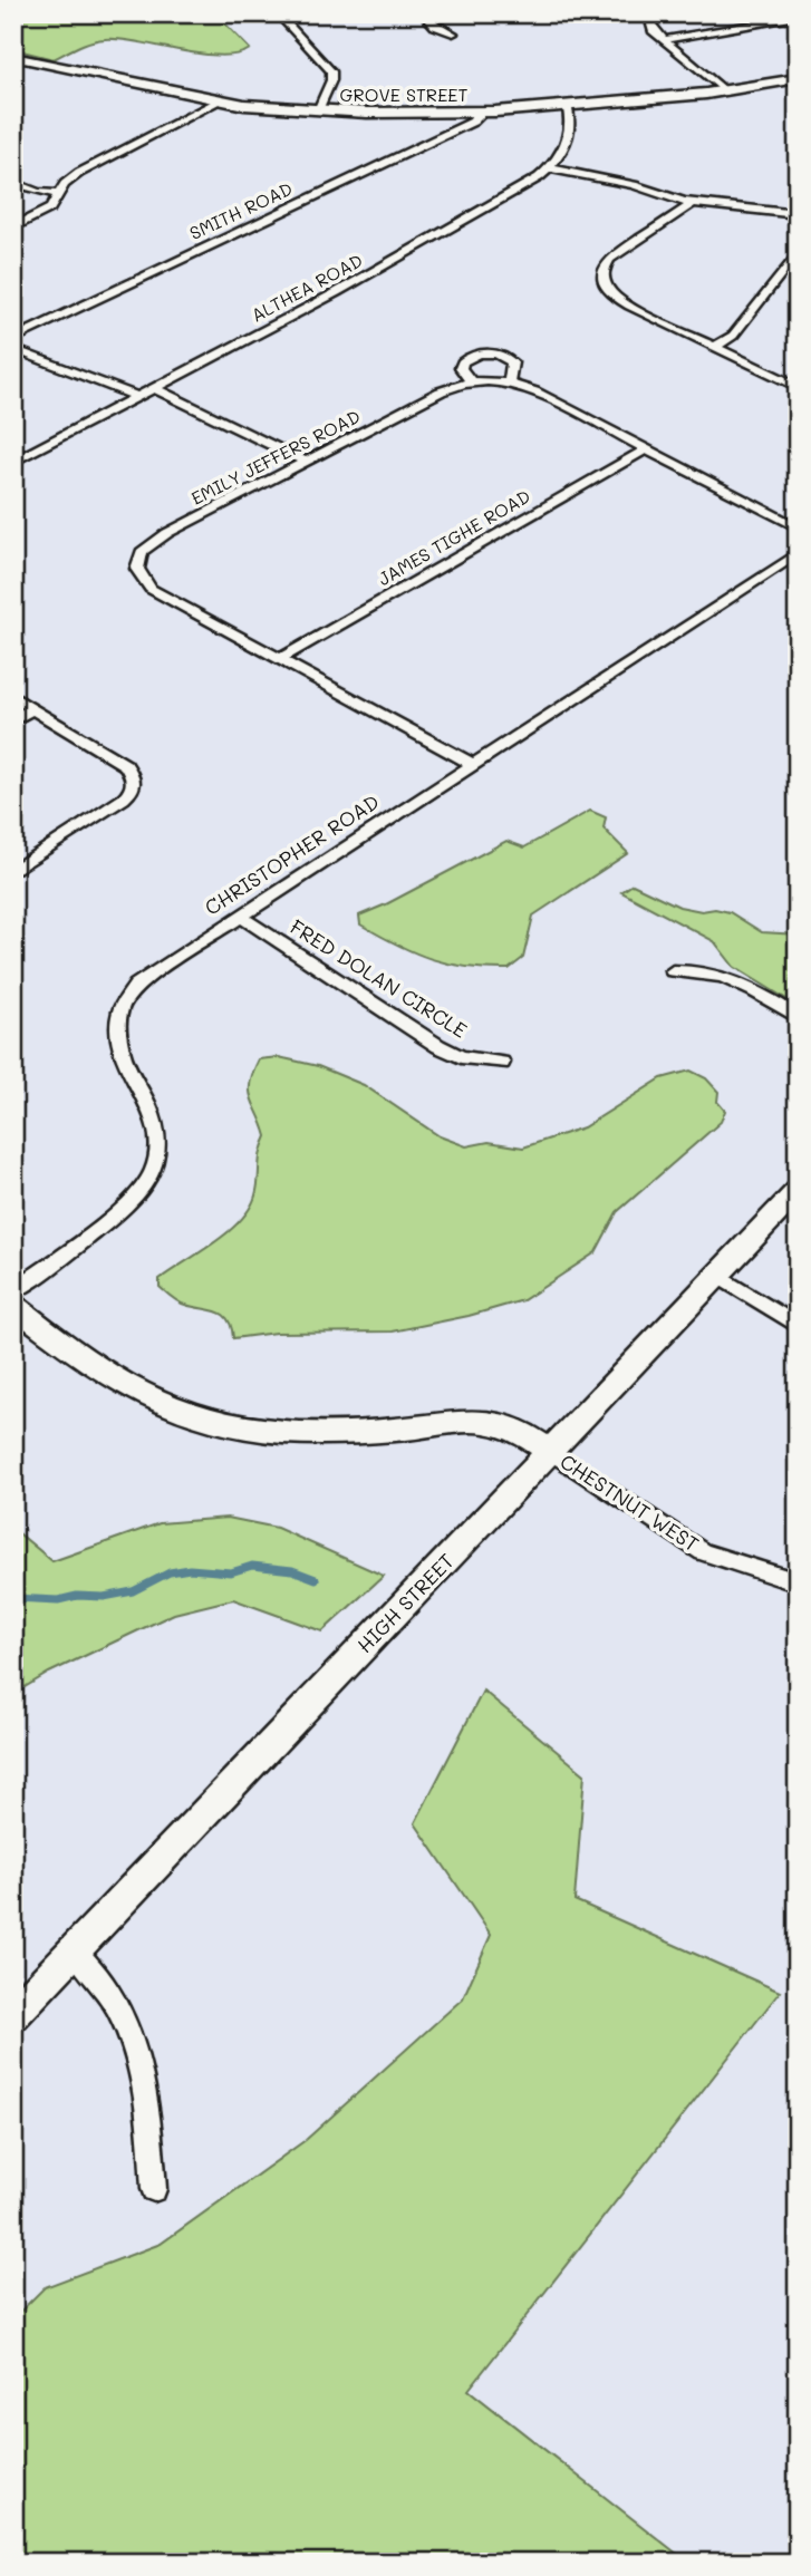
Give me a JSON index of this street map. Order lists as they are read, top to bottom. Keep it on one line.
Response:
{"streets":{"main road":["GROVE STREET","HIGH STREET"],"street":["SMITH ROAD","ALTHEA ROAD","EMILY JEFFERS ROAD","JAMES TIGHE ROAD","CHRISTOPHER ROAD","FRED DOLAN CIRCLE","CHESTNUT WEST"]},"crossings":[["GROVE STREET","SMITH ROAD"],["GROVE STREET","ALTHEA ROAD"],["EMILY JEFFERS ROAD","JAMES TIGHE ROAD"],["EMILY JEFFERS ROAD","CHRISTOPHER ROAD"],["CHRISTOPHER ROAD","FRED DOLAN CIRCLE"],["CHESTNUT WEST","HIGH STREET"]]}
